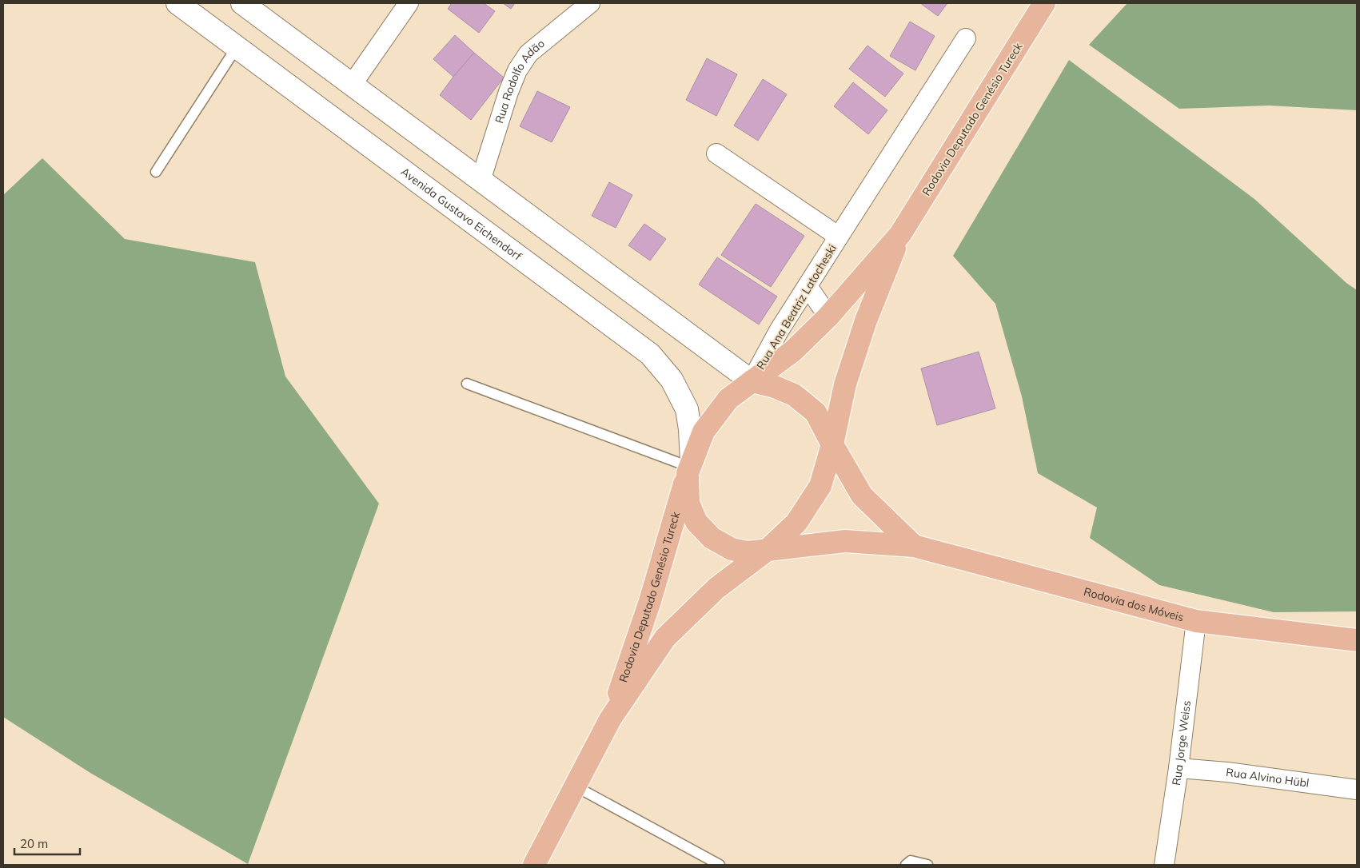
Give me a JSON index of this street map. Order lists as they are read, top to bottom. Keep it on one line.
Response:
{"streets":{"main road":["Rodovia Deputado Genésio Tureck","Rodovia dos Móveis"],"street":["Rua Rodolfo Adão","Avenida Gustavo Eichendorf","Rua Ana Beatriz Latocheski","Rua Jorge Weiss","Rua Alvino Hübl"]},"crossings":[["Rodovia Deputado Genésio Tureck","Avenida Gustavo Eichendorf"],["Rodovia Deputado Genésio Tureck","Rua Ana Beatriz Latocheski"],["Rodovia Deputado Genésio Tureck","Rodovia dos Móveis"],["Avenida Gustavo Eichendorf","Rodovia dos Móveis"],["Rua Ana Beatriz Latocheski","Rodovia dos Móveis"],["Rodovia dos Móveis","Rua Jorge Weiss"],["Rua Jorge Weiss","Rua Alvino Hübl"]],"scale_bar":"20 m"}
